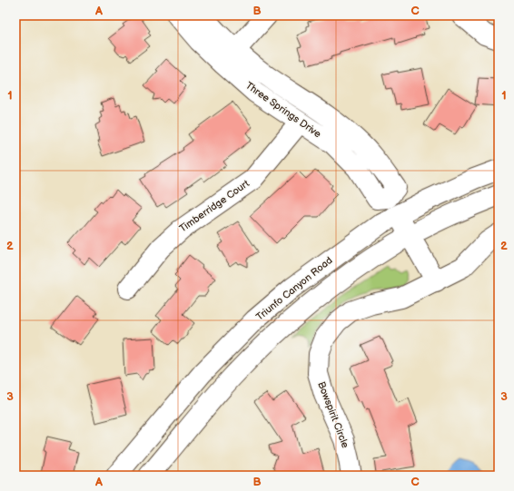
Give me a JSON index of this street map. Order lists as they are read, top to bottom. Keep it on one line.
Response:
{"streets":{"street":["Three Springs Drive","Timberridge Court","Triunfo Canyon Road","Bowspirit Circle"]},"crossings":[["Three Springs Drive","Timberridge Court"]],"grid":{"columns":["A","B","C"],"rows":["1","2","3"]}}
